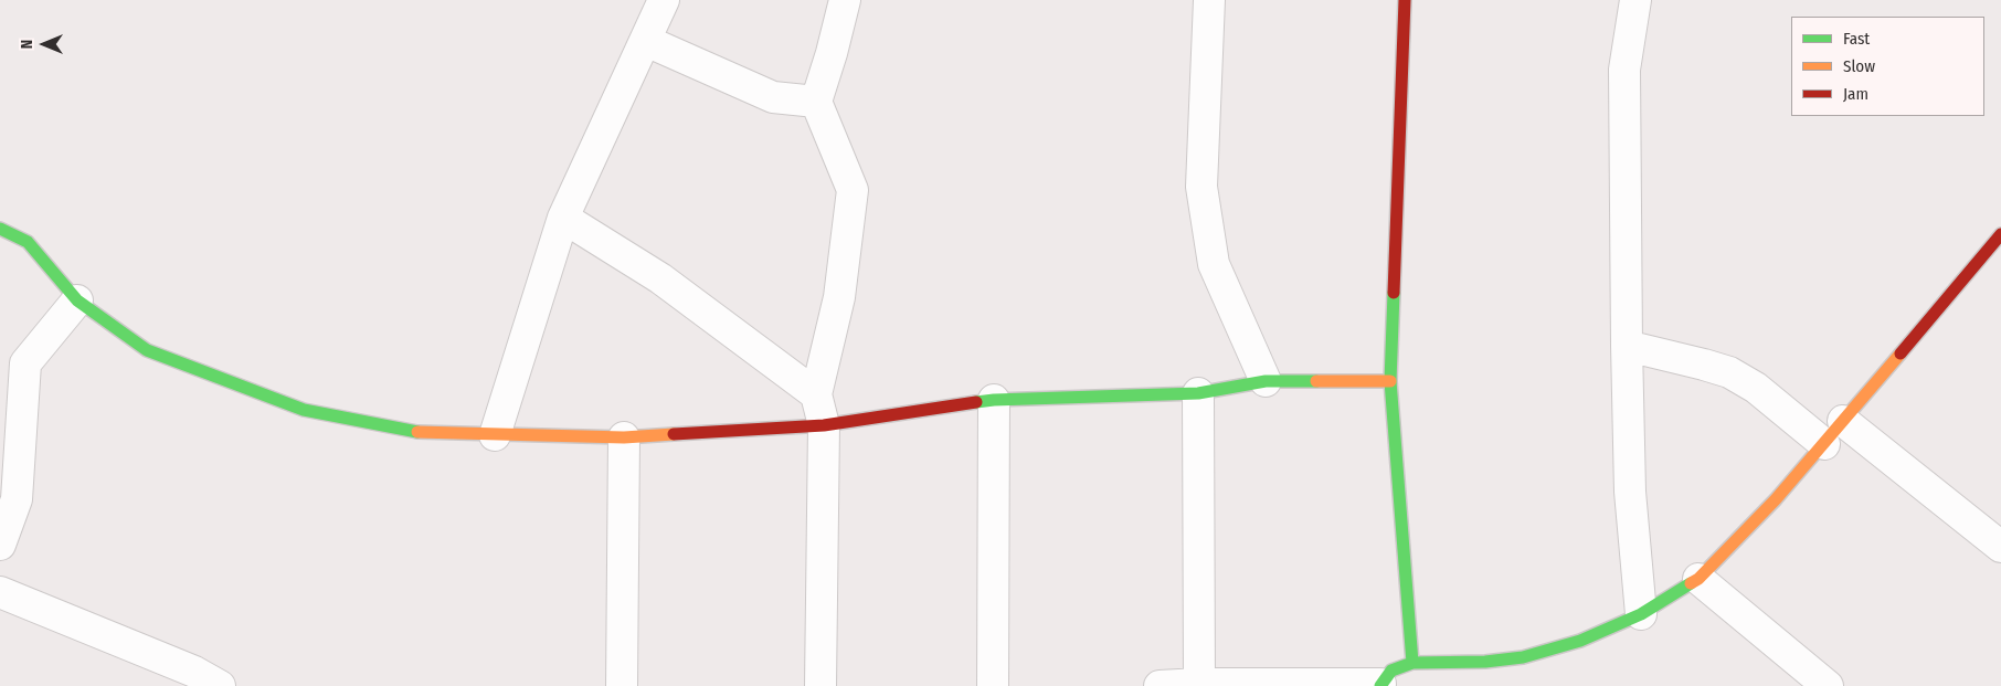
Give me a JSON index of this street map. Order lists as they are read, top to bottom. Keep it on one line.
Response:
{"legend":["Fast","Slow","Jam"],"north":"left"}
